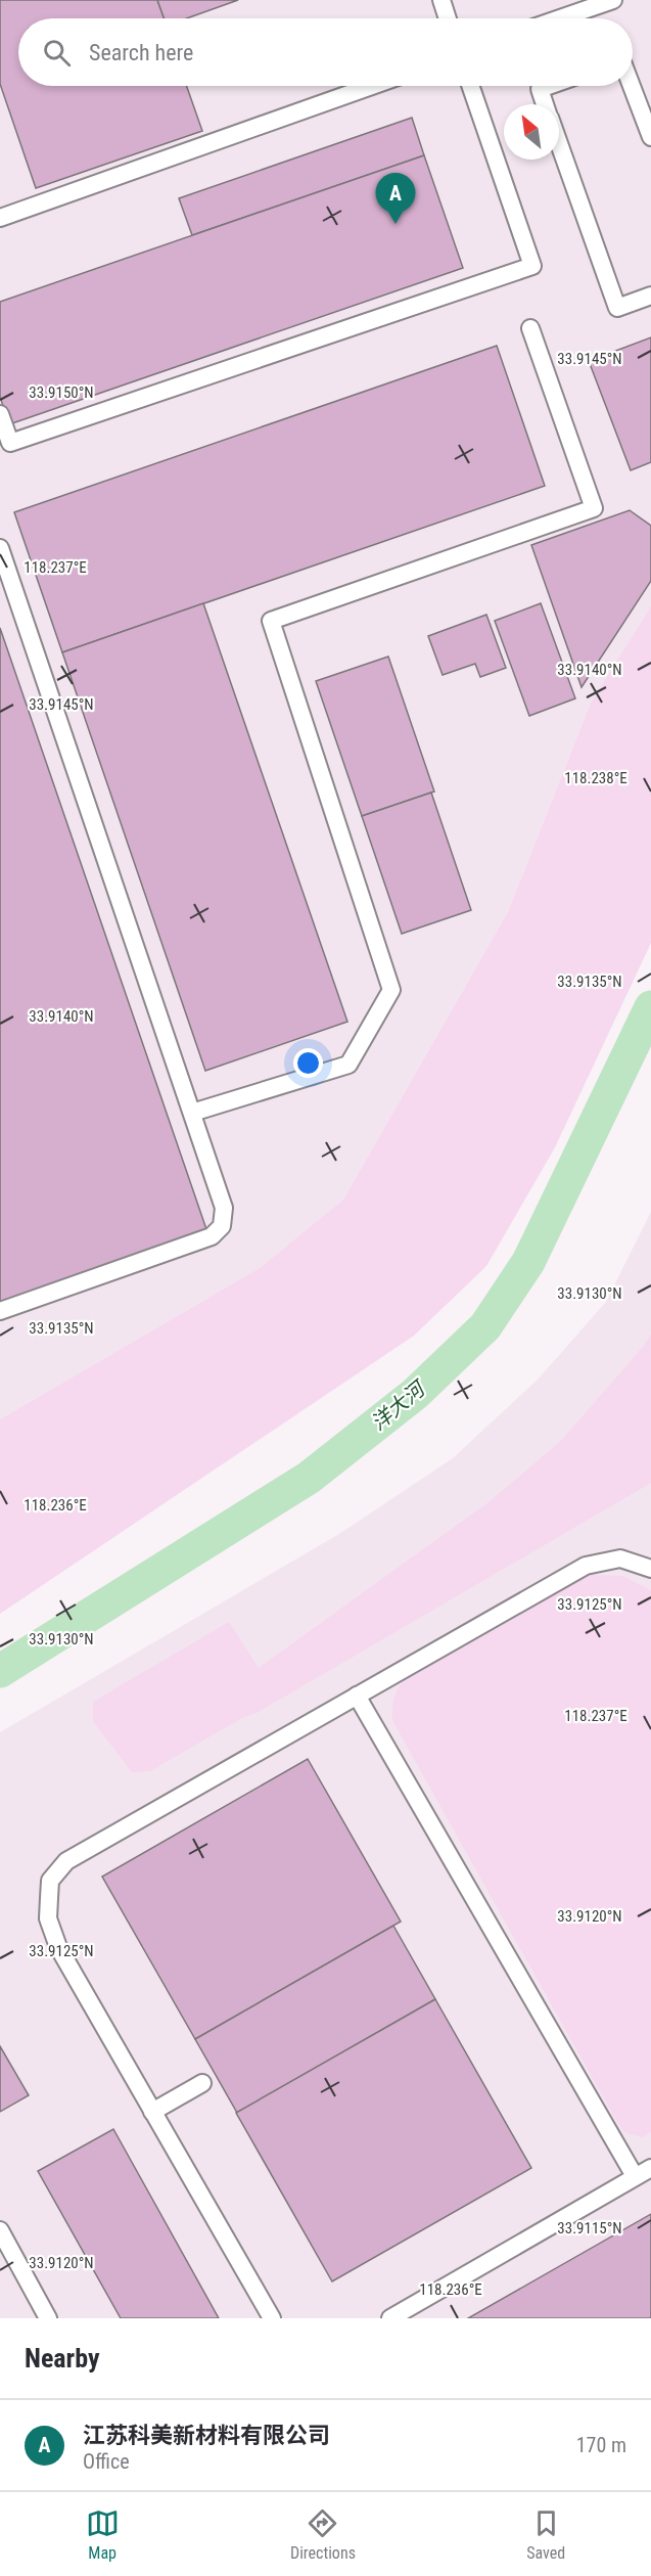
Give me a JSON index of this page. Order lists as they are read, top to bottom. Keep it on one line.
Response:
{"water":["洋大河"],"north":"top left","page":{"search":"Search here","pins":"A","heading":"Nearby","list":[{"mark":"A","name":"江苏科美新材料有限公司","note":"Office","value":"170 m"}],"nav":["Map","Directions","Saved"]},"coordinates":["33.9145°N","33.9150°N","118.237°E","33.9140°N","118.238°E","33.9135°N","33.9130°N","118.236°E","33.9125°N","33.9120°N","33.9115°N"]}
